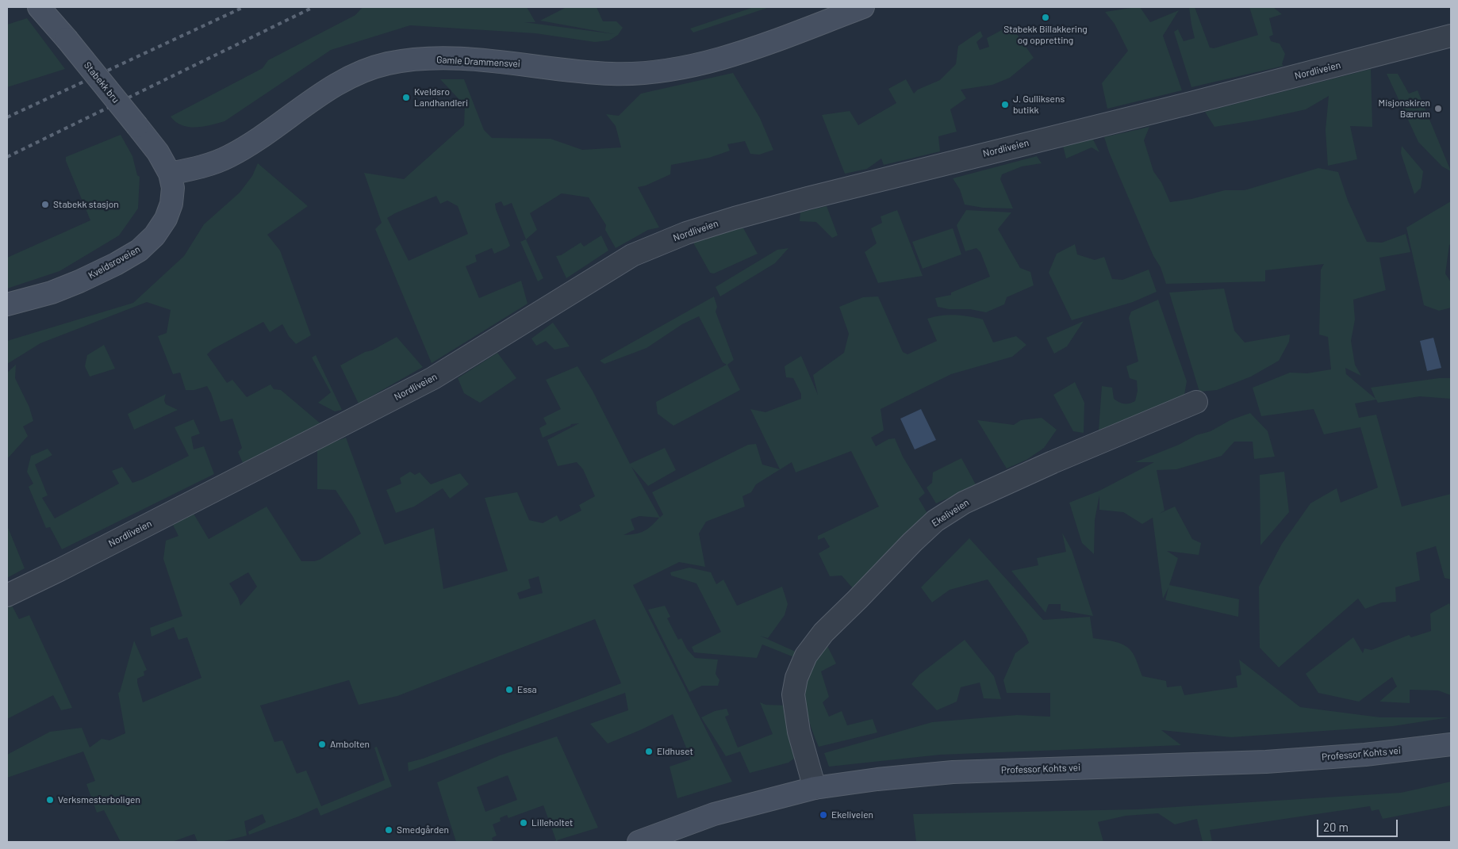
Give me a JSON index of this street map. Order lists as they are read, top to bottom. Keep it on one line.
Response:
{"streets":{"main road":["Gamle Drammensvei","Stabekk bru","Kveldsroveien","Professor Kohts vei"],"street":["Nordliveien","Ekeliveien"]},"crossings":[["Gamle Drammensvei","Stabekk bru"],["Gamle Drammensvei","Kveldsroveien"],["Stabekk bru","Kveldsroveien"],["Ekeliveien","Professor Kohts vei"]],"places":["Stabekk Billakkering og oppretting","Kveldsro Landhandleri","J. Gulliksens butikk","Misjonskiren Bærum","Stabekk stasjon","Essa","Ambolten","Eldhuset","Verksmesterboligen","Ekeliveien","Lilleholtet","Smedgården"],"scale_bar":"20 m"}
